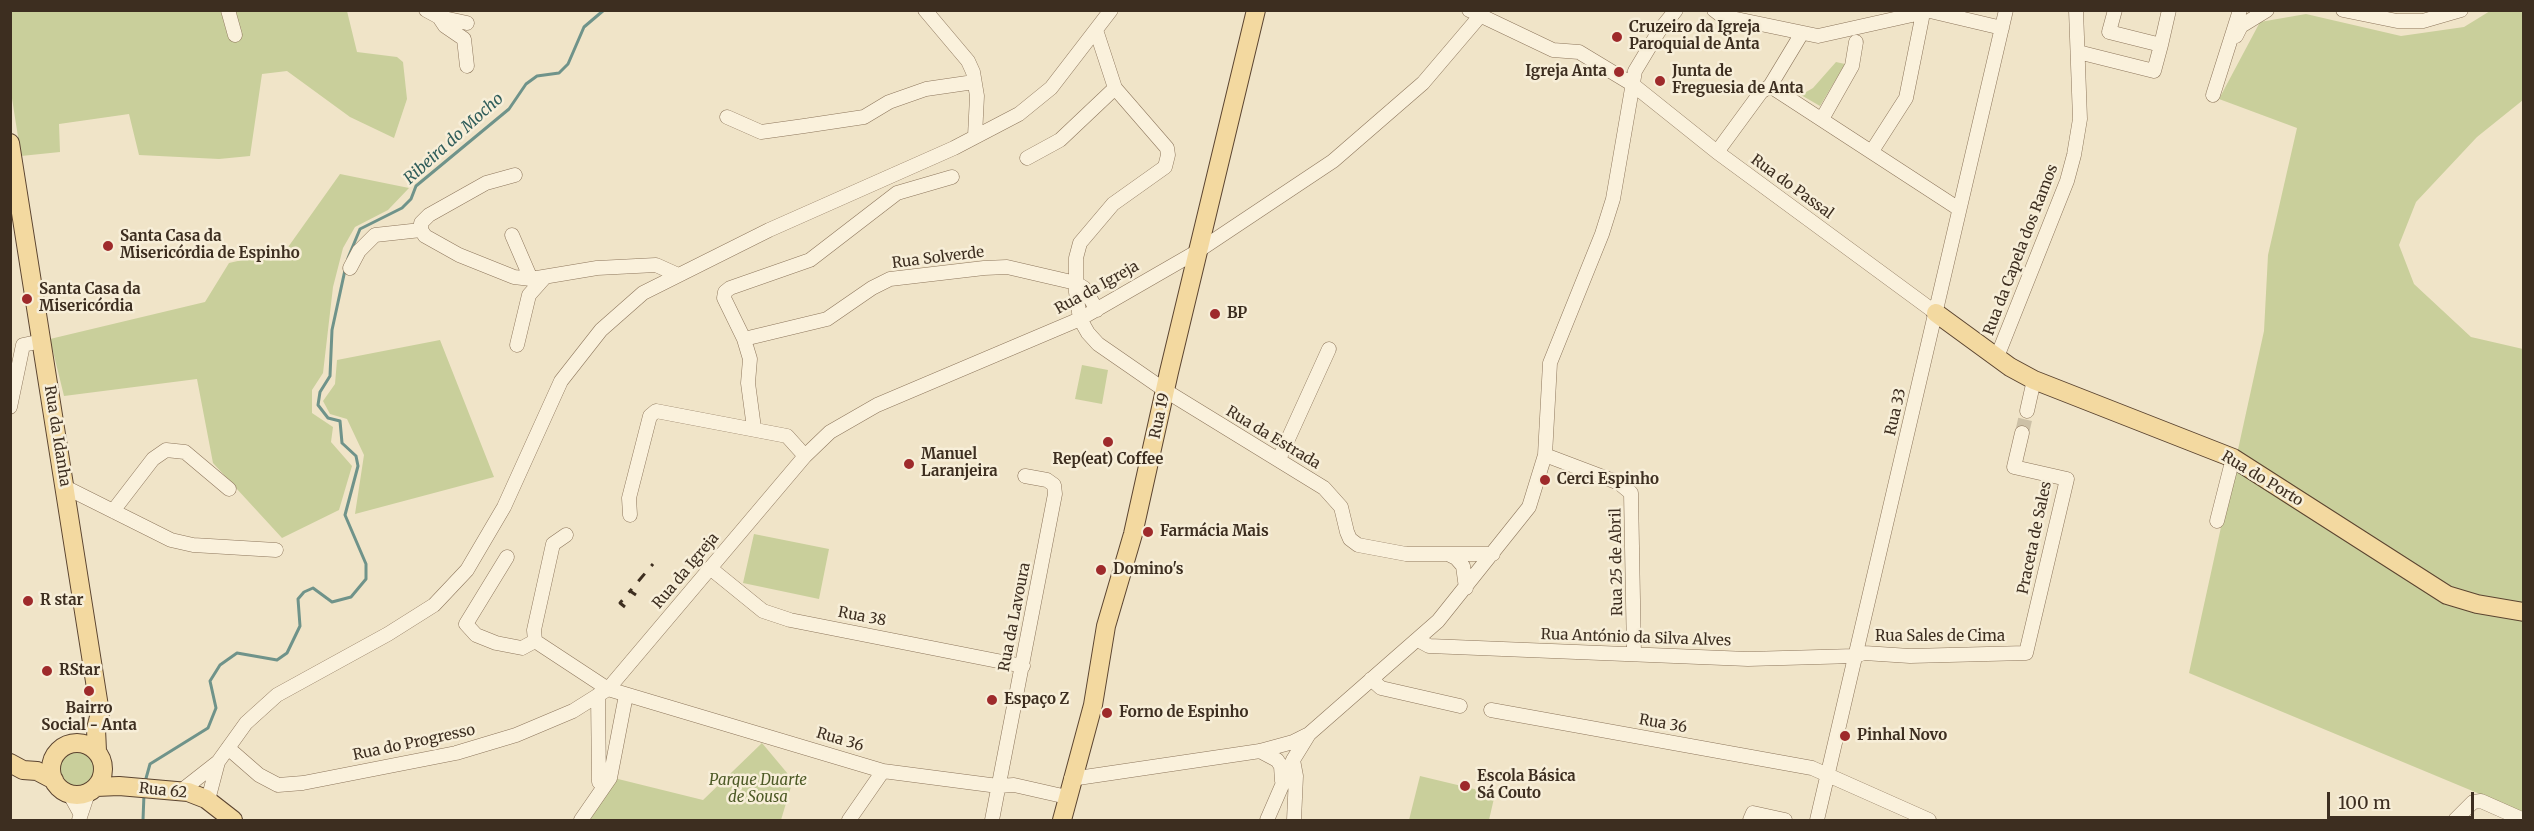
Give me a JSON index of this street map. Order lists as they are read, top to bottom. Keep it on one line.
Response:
{"streets":{"main road":["Rua 19","Rua da Idanha","Rua do Porto","Rua 62"],"street":["Rua do Passal","Rua da Capela dos Ramos","Rua Solverde","Rua da Igreja","Rua 33","Rua da Estrada","Praceta de Sales","Rua 25 de Abril","Rua 38","Rua da Lavoura","Rua Sales de Cima","Rua António da Silva Alves","Rua 36","Rua do Progresso"]},"crossings":[["Rua do Passal","Rua da Igreja"],["Rua do Passal","Rua 33"],["Rua do Passal","Rua do Porto"],["Rua da Capela dos Ramos","Rua do Porto"],["Rua da Igreja","Rua 19"],["Rua da Igreja","Rua da Estrada"],["Rua da Igreja","Rua 38"],["Rua da Igreja","Rua 36"],["Rua da Igreja","Rua do Progresso"],["Rua 33","Rua do Porto"],["Rua 33","Rua Sales de Cima"],["Rua 33","Rua António da Silva Alves"],["Rua 33","Rua 36"],["Rua 19","Rua da Estrada"],["Rua 19","Rua 36"],["Rua da Idanha","Rua 62"],["Praceta de Sales","Rua Sales de Cima"],["Rua 25 de Abril","Rua António da Silva Alves"],["Rua 38","Rua da Lavoura"],["Rua da Lavoura","Rua 36"],["Rua Sales de Cima","Rua António da Silva Alves"],["Rua 36","Rua do Progresso"]],"water":["Ribeira do Mocho"],"parks":["Parque Duarte de Sousa"],"places":["Cruzeiro da Igreja Paroquial de Anta","Igreja Anta","Junta de Freguesia de Anta","Santa Casa da Misericórdia de Espinho","Santa Casa da Misericórdia","BP","Rep(eat) Coffee","Manuel Laranjeira","Cerci Espinho","Farmácia Mais","Domino's","R star","RStar","Bairro Social - Anta","Espaço Z","Forno de Espinho","Pinhal Novo","Escola Básica Sá Couto"],"scale_bar":"100 m"}
